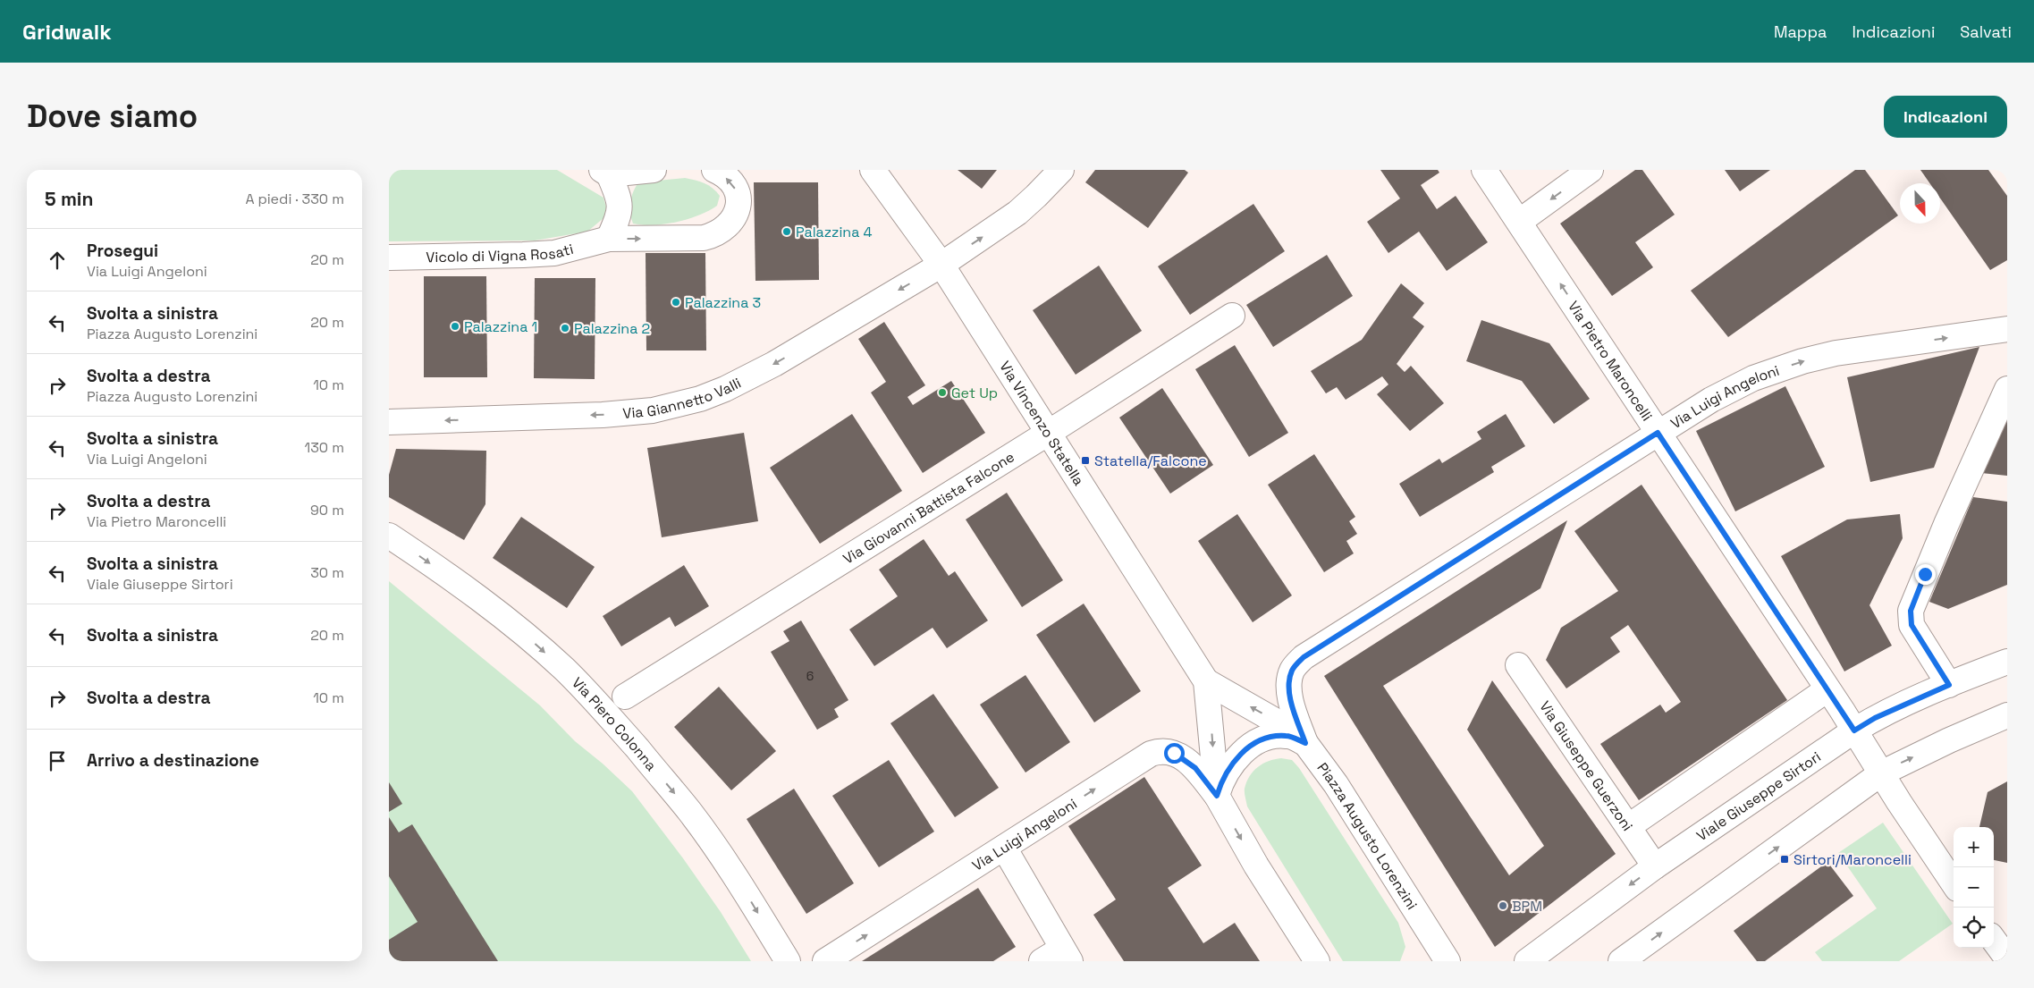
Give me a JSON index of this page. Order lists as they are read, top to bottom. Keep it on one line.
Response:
{"streets":{"street":["Vicolo di Vigna Rosati","Via Pietro Maroncelli","Via Giannetto Valli","Via Luigi Angeloni","Via Vincenzo Statella","Via Giovanni Battista Falcone","Via Piero Colonna","Via Giuseppe Guerzoni","Viale Giuseppe Sirtori","Piazza Augusto Lorenzini"]},"crossings":[["Via Pietro Maroncelli","Via Luigi Angeloni"],["Via Pietro Maroncelli","Viale Giuseppe Sirtori"],["Via Giannetto Valli","Via Vincenzo Statella"],["Via Luigi Angeloni","Piazza Augusto Lorenzini"],["Via Vincenzo Statella","Via Giovanni Battista Falcone"],["Via Vincenzo Statella","Piazza Augusto Lorenzini"],["Via Giuseppe Guerzoni","Viale Giuseppe Sirtori"]],"one_way":["Via Luigi Angeloni","Via Piero Colonna"],"places":{"other":["Palazzina 4","Palazzina 3","Palazzina 1","Palazzina 2","Get Up","BPM"],"transit":["Statella/Falcone","Sirtori/Maroncelli"]},"house_numbers":["6"],"north":"bottom","page":{"header":"Gridwalk","nav":["Mappa","Indicazioni","Salvati"],"buttons":"Indicazioni","title":"Dove siamo","heading":["5 min","A piedi · 330 m"],"list":[["Prosegui","Via Luigi Angeloni","20 m"],["Svolta a sinistra","Piazza Augusto Lorenzini","20 m"],["Svolta a destra","Piazza Augusto Lorenzini","10 m"],["Svolta a sinistra","Via Luigi Angeloni","130 m"],["Svolta a destra","Via Pietro Maroncelli","90 m"],["Svolta a sinistra","Viale Giuseppe Sirtori","30 m"],["Svolta a sinistra","20 m"],["Svolta a destra","10 m"],"Arrivo a destinazione"],"map_buttons":["+","−"]}}
